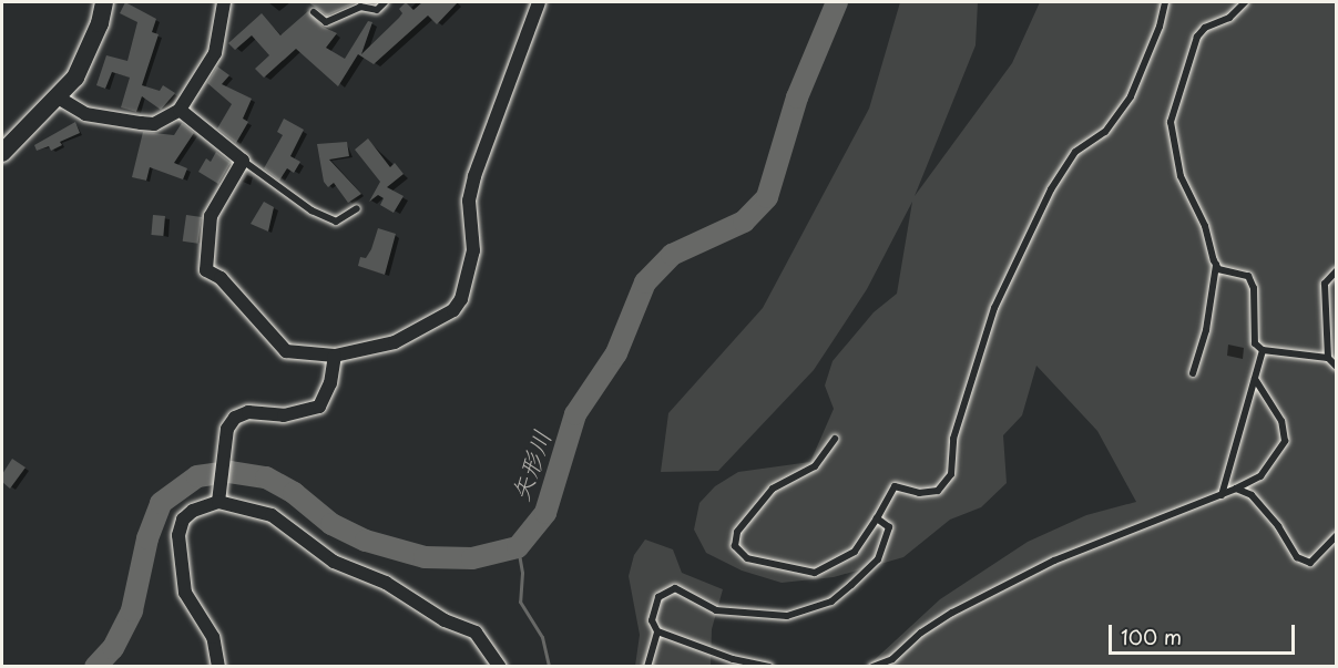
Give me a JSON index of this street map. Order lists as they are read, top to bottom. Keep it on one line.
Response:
{"water":["矢形川"],"scale_bar":"100 m"}
